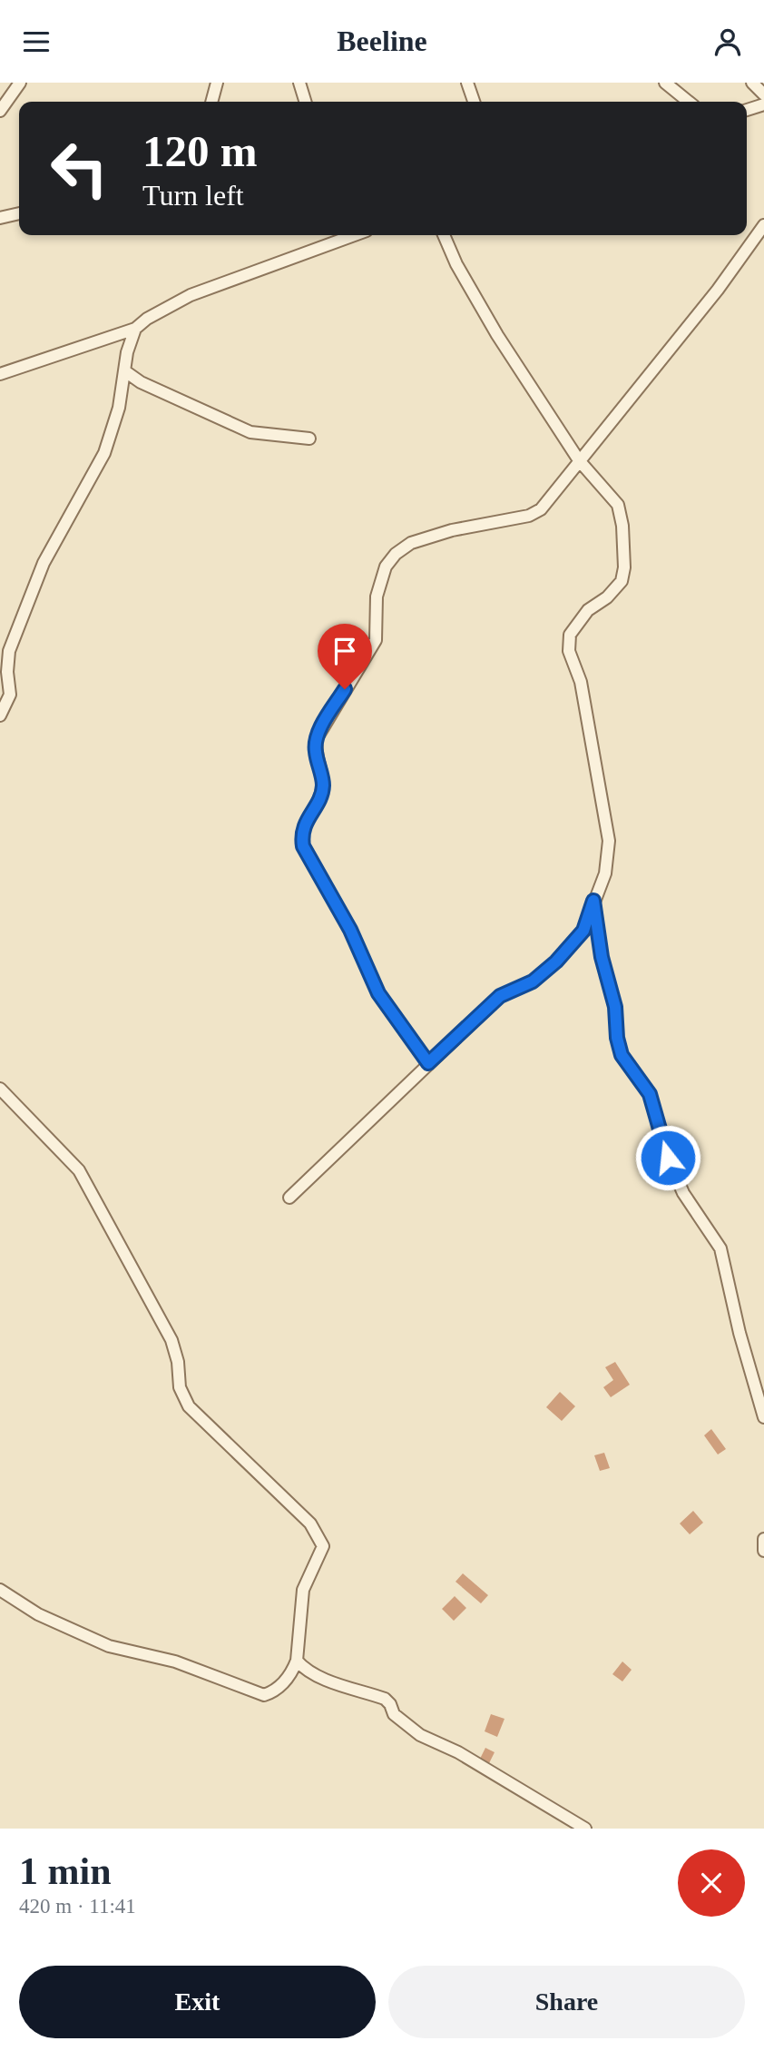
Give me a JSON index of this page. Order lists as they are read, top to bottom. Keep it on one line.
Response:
{"page":{"header":"Beeline","turn":["120 m","Turn left"],"heading":["1 min","420 m · 11:41"],"buttons":["Exit","Share"]}}
